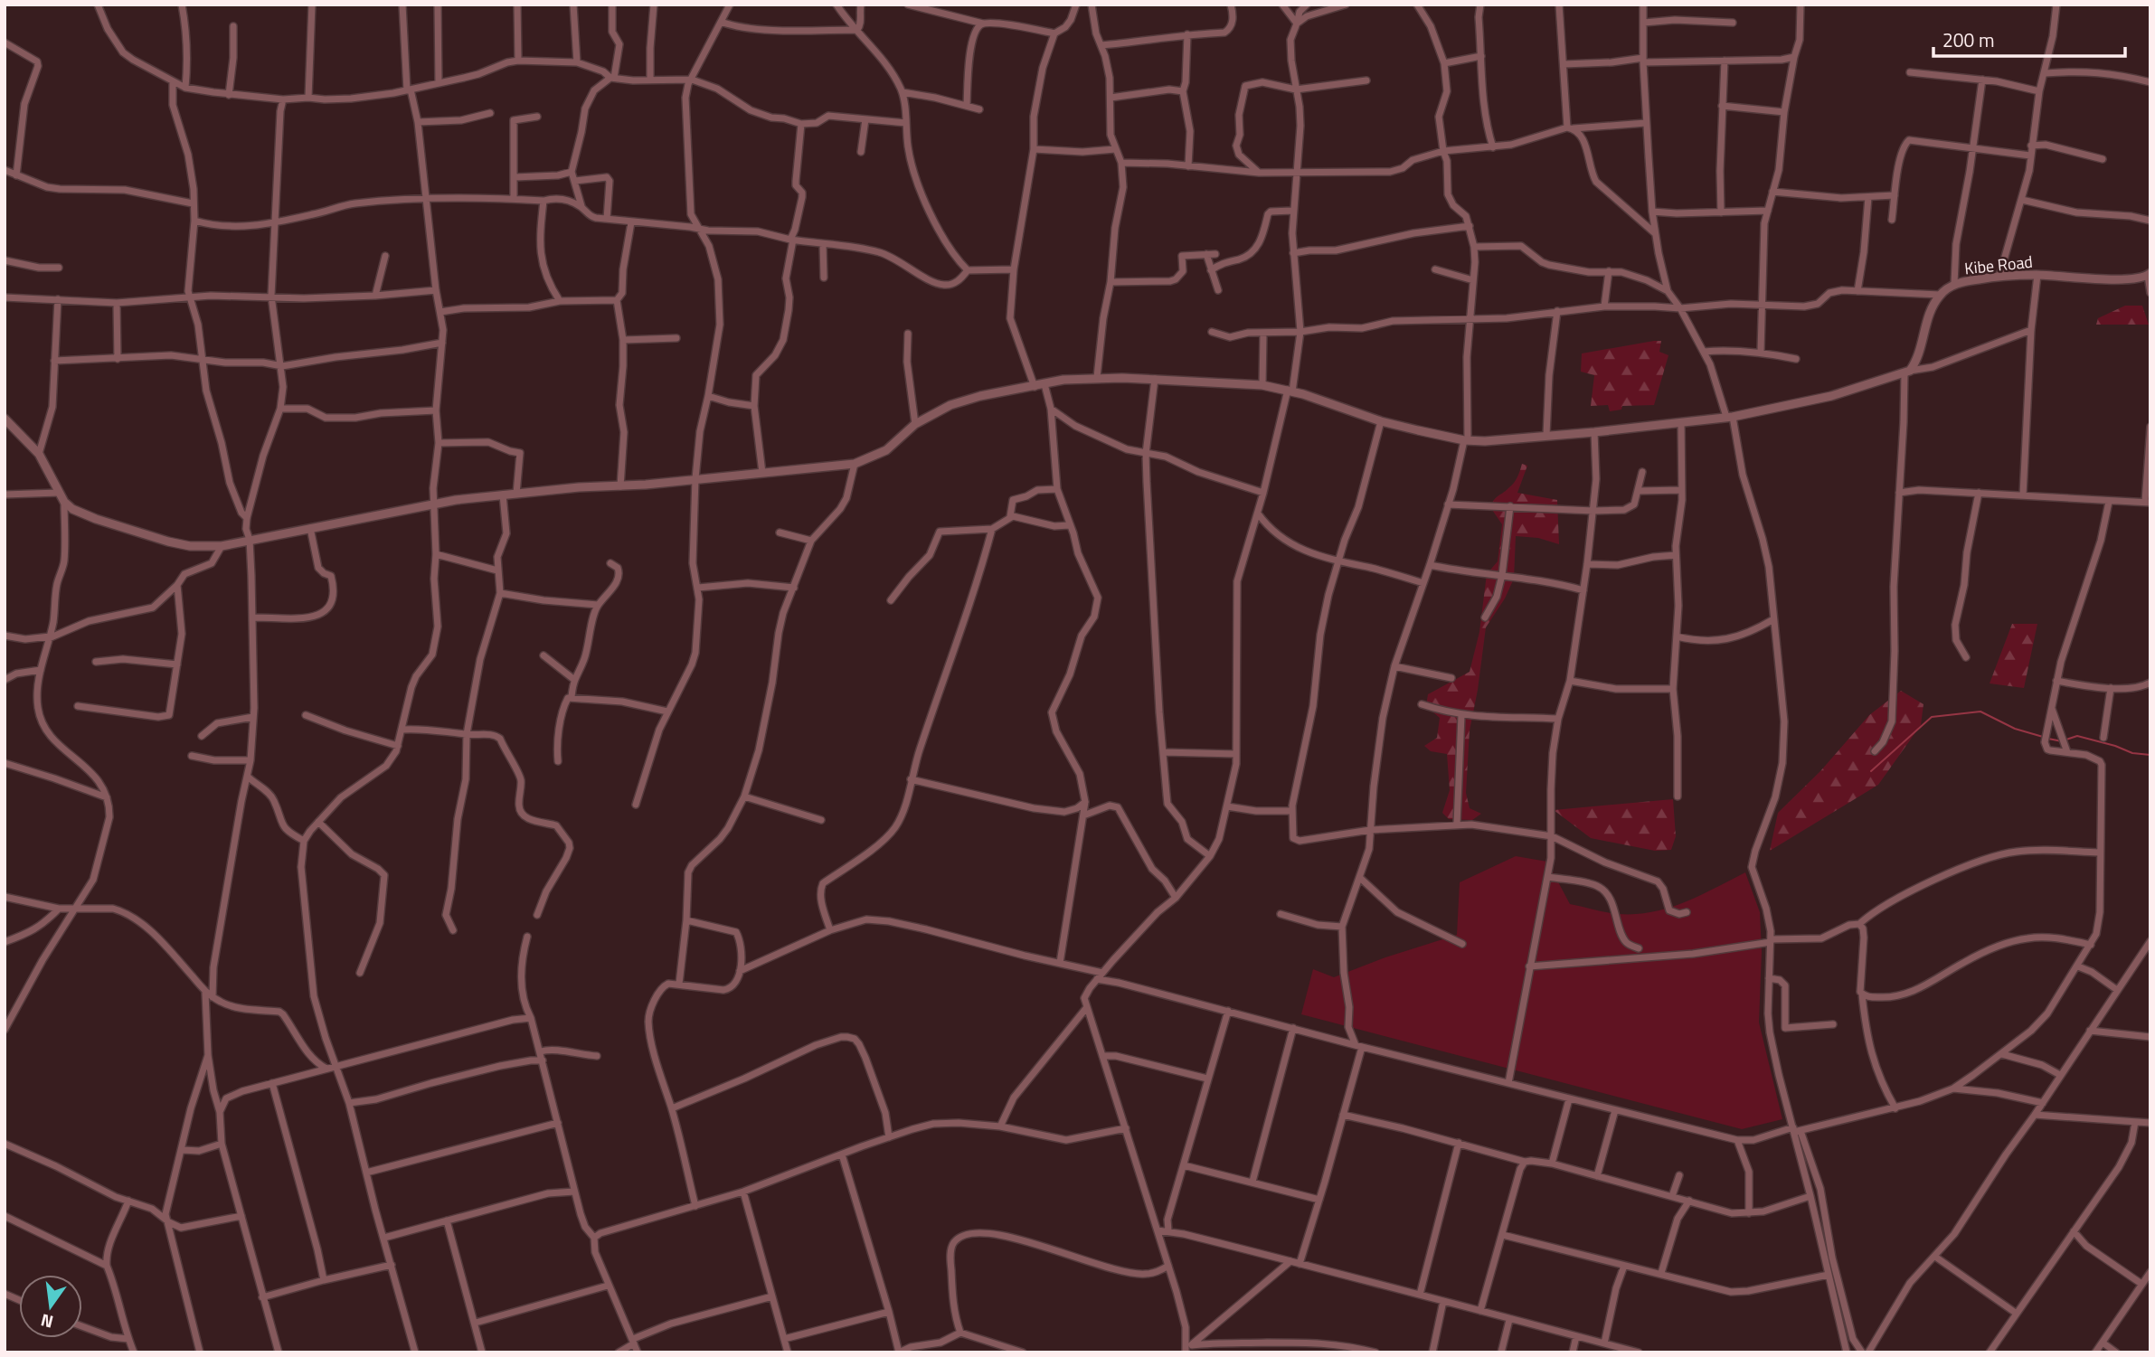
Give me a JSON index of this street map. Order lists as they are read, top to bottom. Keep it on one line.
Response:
{"streets":{"street":["Kibe Road"]},"scale_bar":"200 m","north":"bottom"}
